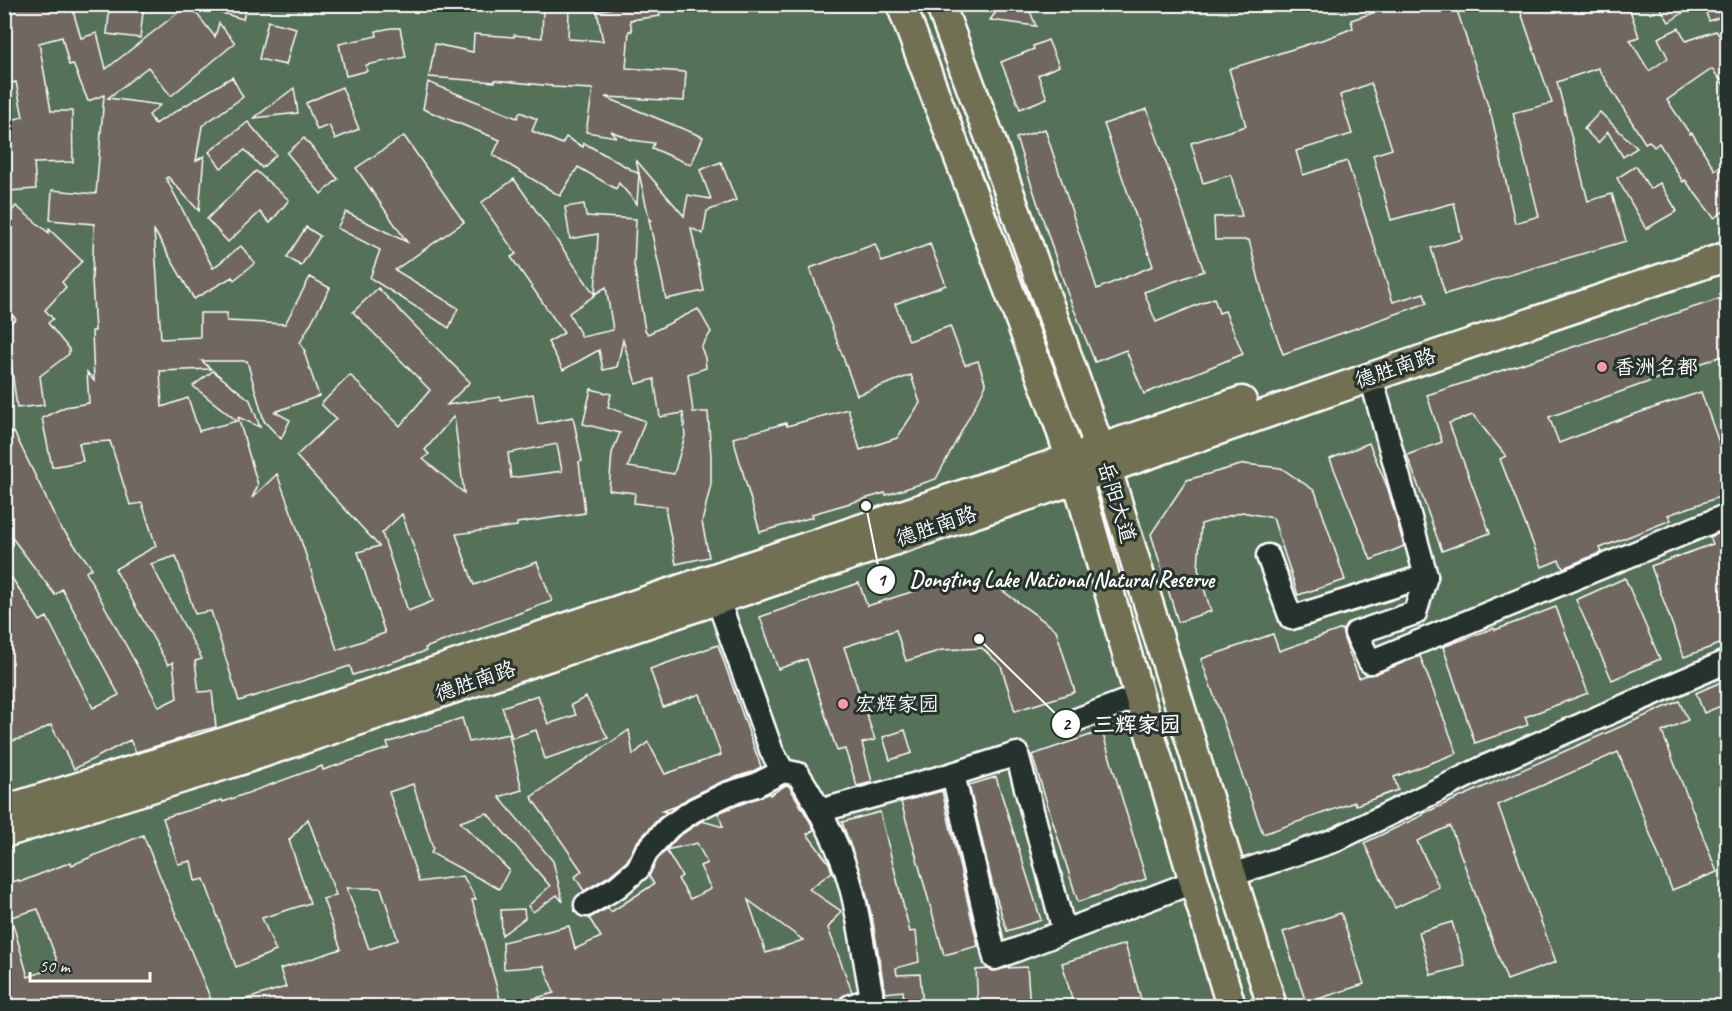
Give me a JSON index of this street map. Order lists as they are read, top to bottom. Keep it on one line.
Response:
{"streets":{"main road":["德胜南路","岳阳大道"]},"crossings":[["德胜南路","岳阳大道"]],"places":["香洲名都","Dongting Lake National Natural Reserve","三辉家园","宏辉家园"],"scale_bar":"50 m"}
